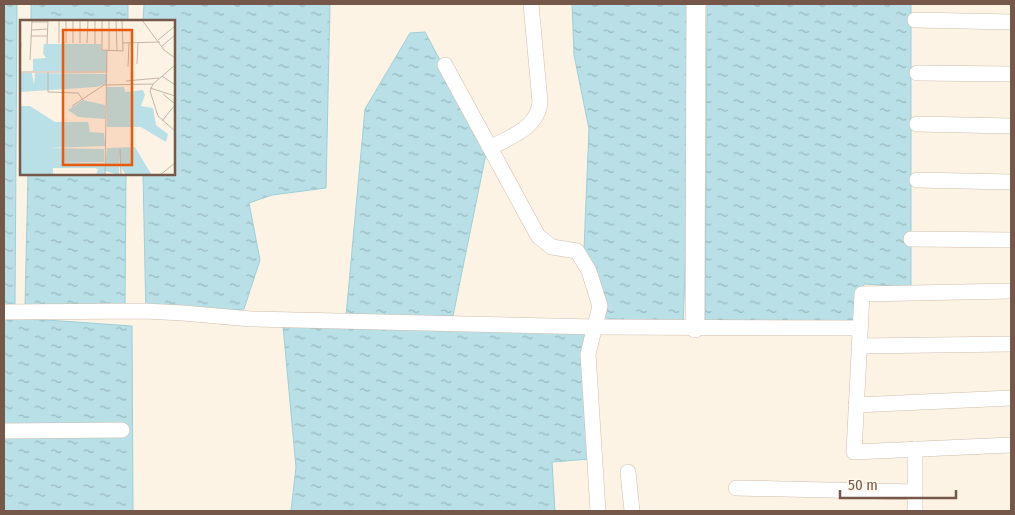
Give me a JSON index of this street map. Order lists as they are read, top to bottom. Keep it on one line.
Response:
{"scale_bar":"50 m"}
